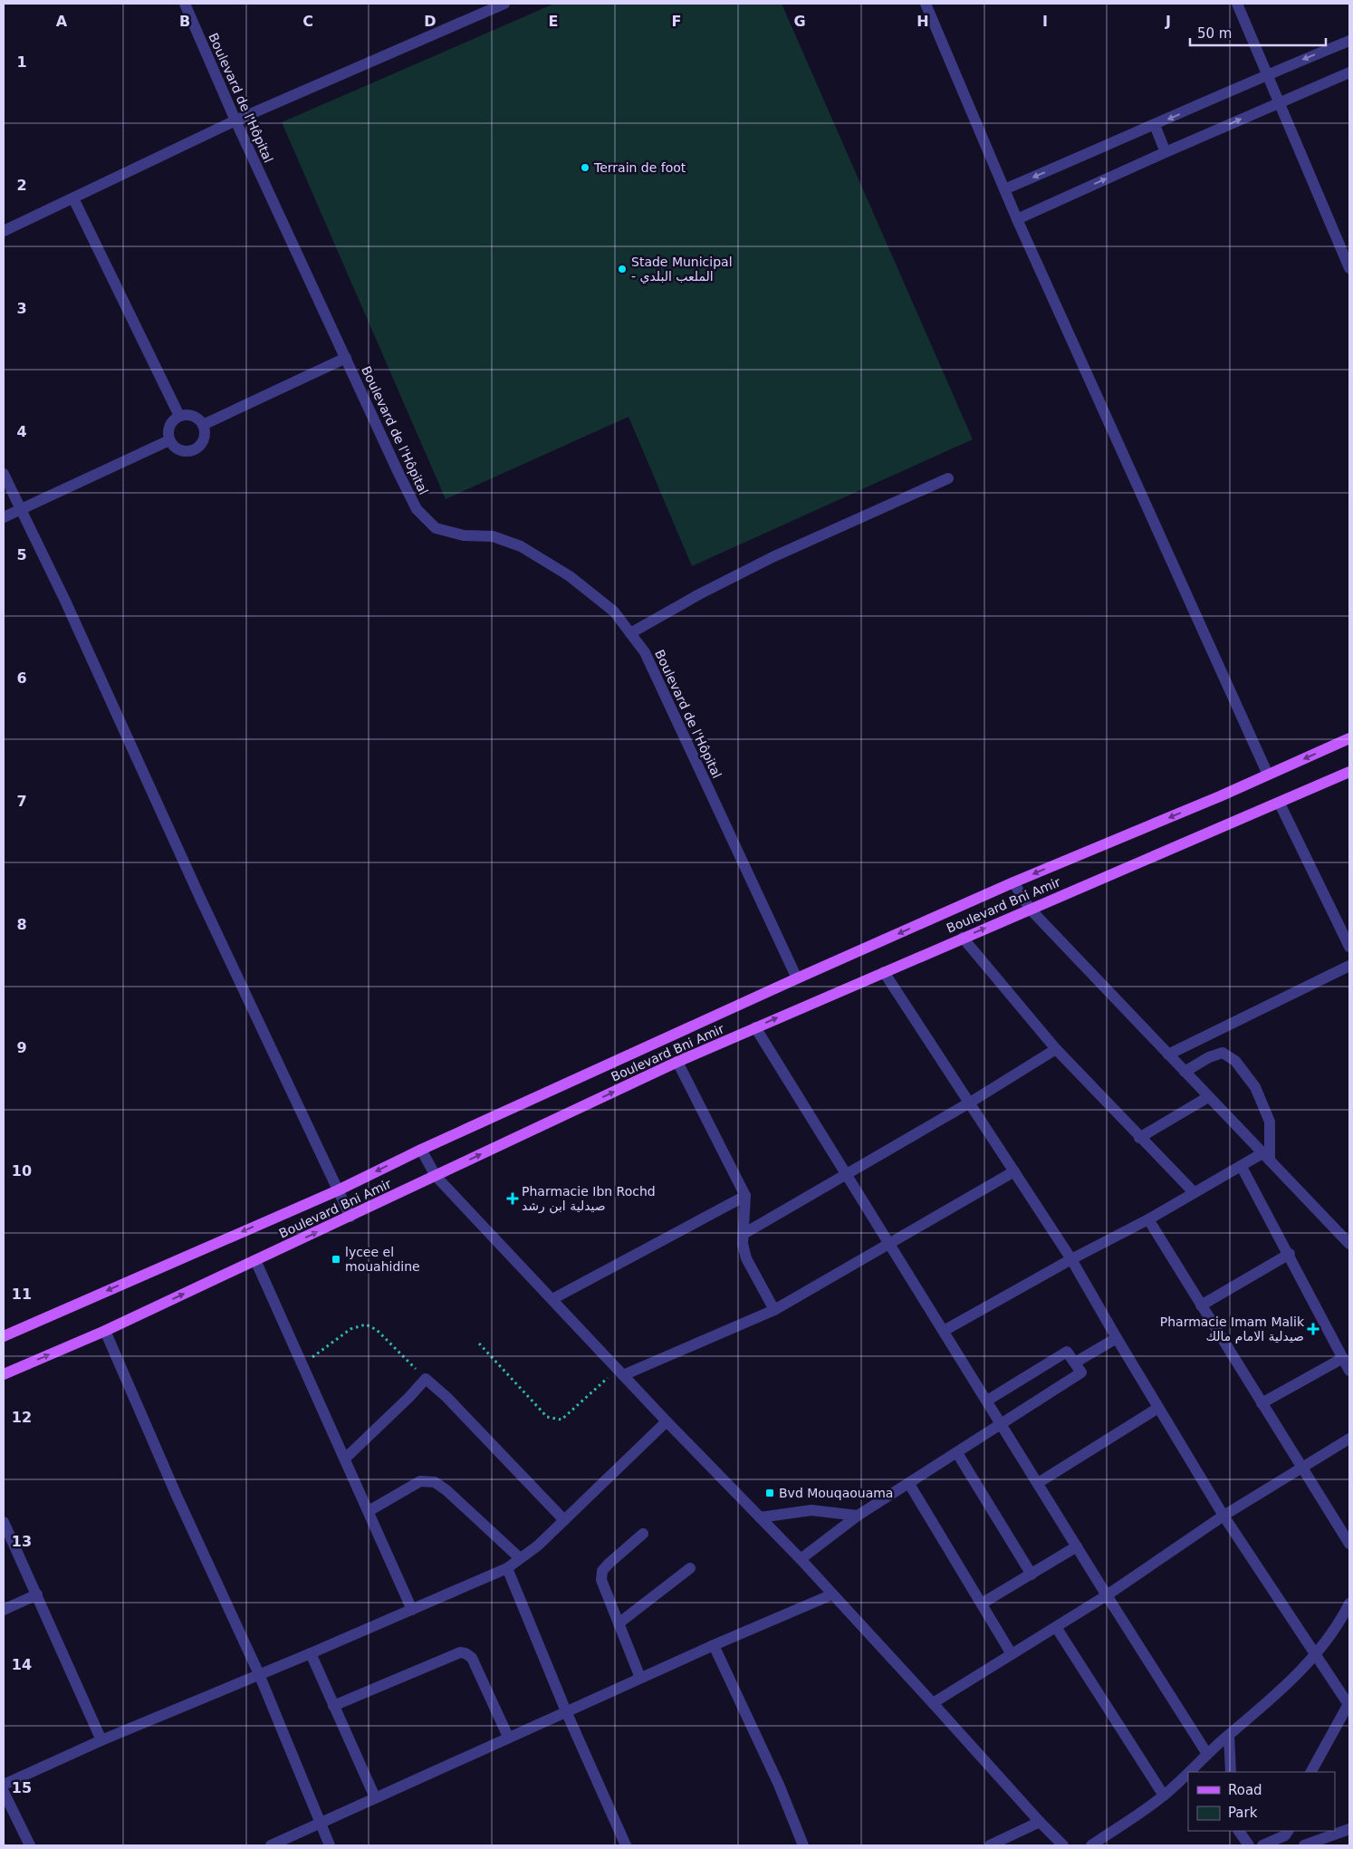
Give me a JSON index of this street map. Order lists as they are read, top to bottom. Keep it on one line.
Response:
{"streets":{"main road":["Boulevard Bni Amir"],"street":["Boulevard de l'Hôpital"]},"crossings":[["Boulevard de l'Hôpital","Boulevard Bni Amir"]],"places":{"other":["Terrain de foot","Stade Municipal - الملعب البلدي"],"health":["Pharmacie Ibn Rochd صيدلية ابن رشد","Pharmacie Imam Malik صيدلية الامام مالك"],"transit":["lycee el mouahidine","Bvd Mouqaouama"]},"legend":["Road","Park"],"scale_bar":"50 m","grid":{"columns":["A","B","C","D","E","F","G","H","I","J"],"rows":["1","2","3","4","5","6","7","8","9","10","11","12","13","14","15"]}}
